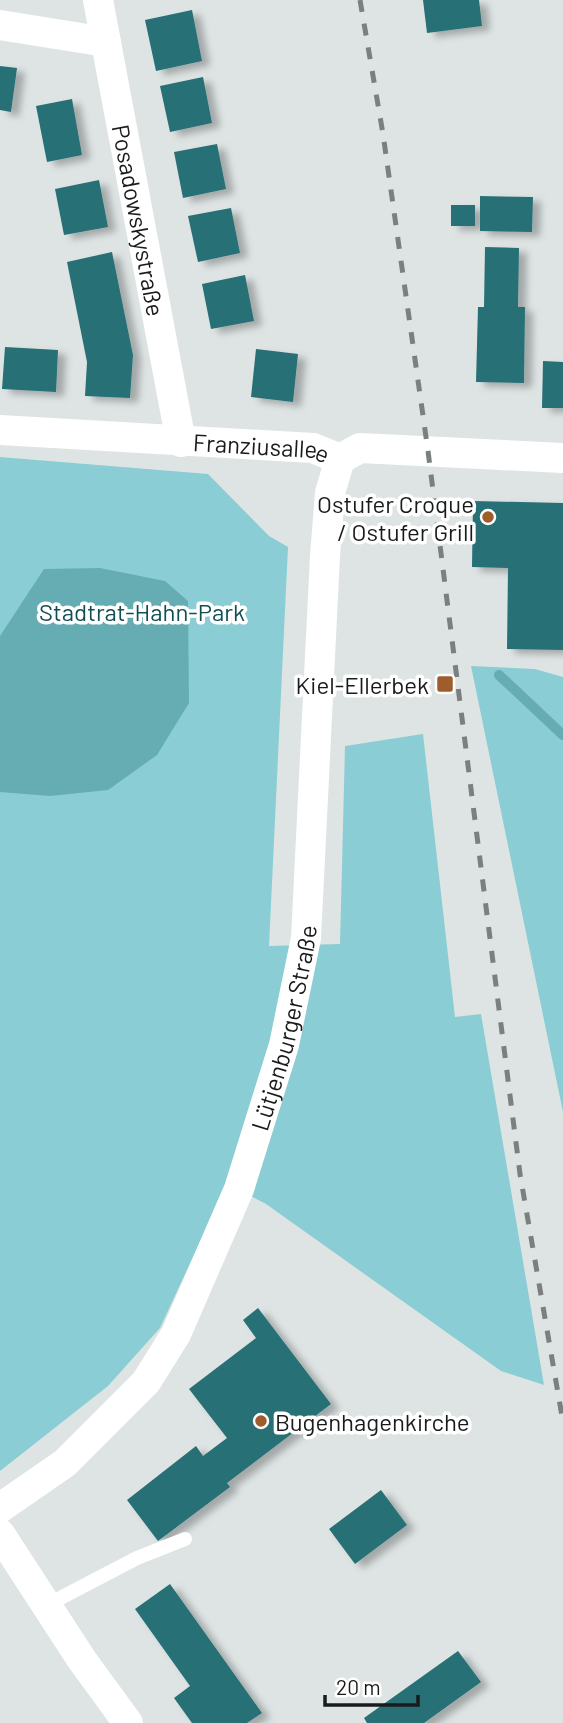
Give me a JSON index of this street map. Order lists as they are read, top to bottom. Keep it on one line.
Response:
{"streets":{"street":["Posadowskystraße","Franziusallee","Lütjenburger Straße"]},"crossings":[["Posadowskystraße","Franziusallee"],["Franziusallee","Lütjenburger Straße"]],"parks":["Stadtrat-Hahn-Park"],"places":{"other":["Ostufer Croque / Ostufer Grill","Bugenhagenkirche"],"transit":["Kiel-Ellerbek"]},"scale_bar":"20 m"}
